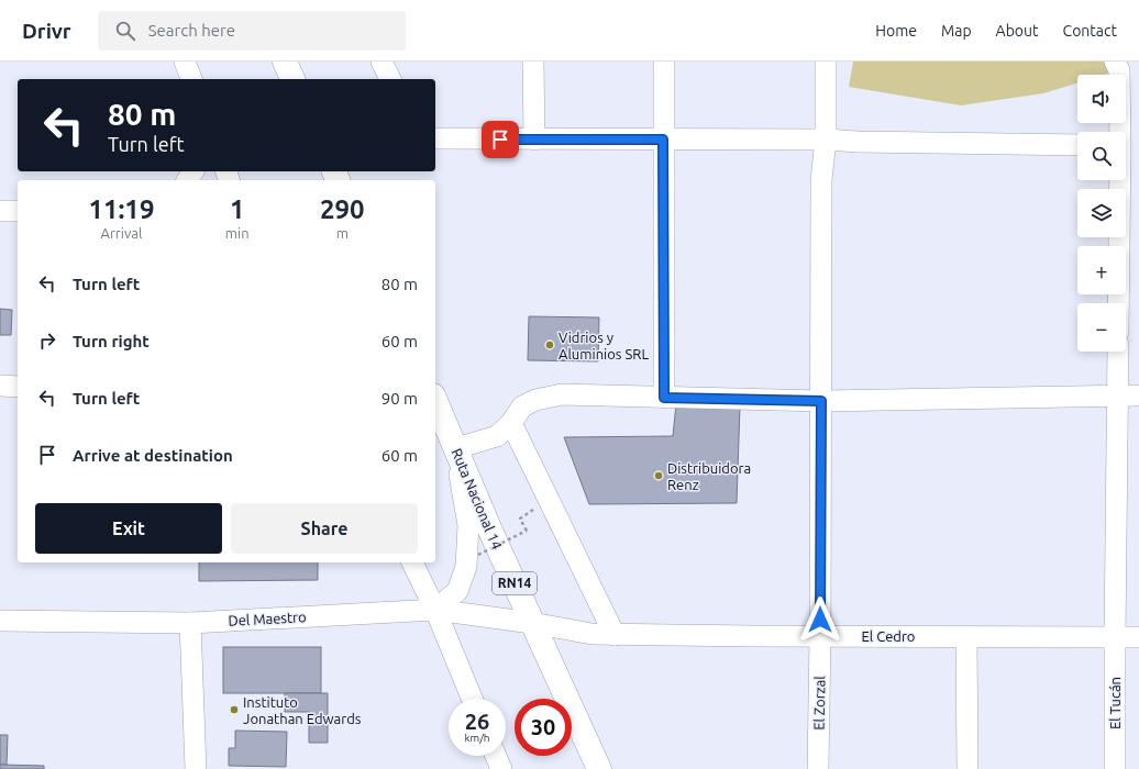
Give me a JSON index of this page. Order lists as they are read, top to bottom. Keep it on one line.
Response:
{"streets":{"highway":["Ruta Nacional 14","RN14"],"street":["Del Maestro","El Cedro","El Zorzal","El Tucán"]},"crossings":[["Ruta Nacional 14","Del Maestro"],["Ruta Nacional 14","El Cedro"],["Del Maestro","El Cedro"],["El Cedro","El Zorzal"],["El Cedro","El Tucán"]],"places":["Vidrios y Aluminios SRL","Distribuidora Renz","Instituto Jonathan Edwards"],"page":{"header":"Drivr","search":"Search here","nav":["Home","Map","About","Contact"],"map_buttons":["+","−"],"turn":["80 m","Turn left"],"eta":["11:19","Arrival","1","min","290","m"],"list":[{"name":"Turn left","value":"80 m"},{"name":"Turn right","value":"60 m"},{"name":"Turn left","value":"90 m"},{"name":"Arrive at destination","value":"60 m"}],"buttons":["Exit","Share"],"speed":"26 km/h","limit":"30"}}
